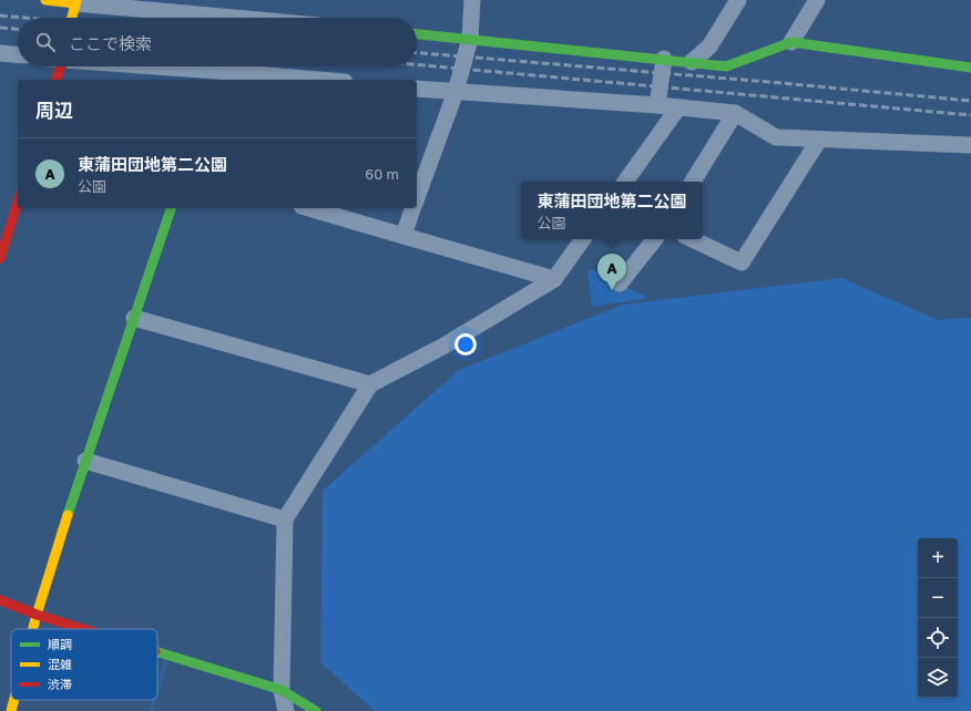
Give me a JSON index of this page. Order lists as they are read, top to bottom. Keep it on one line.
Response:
{"legend":["順調","混雑","渋滞"],"page":{"search":"ここで検索","heading":"周辺","list":[{"mark":"A","name":"東蒲田団地第二公園","note":"公園","value":"60 m"}],"popup":["東蒲田団地第二公園","公園"],"pins":"A","map_buttons":["+","−"]}}
